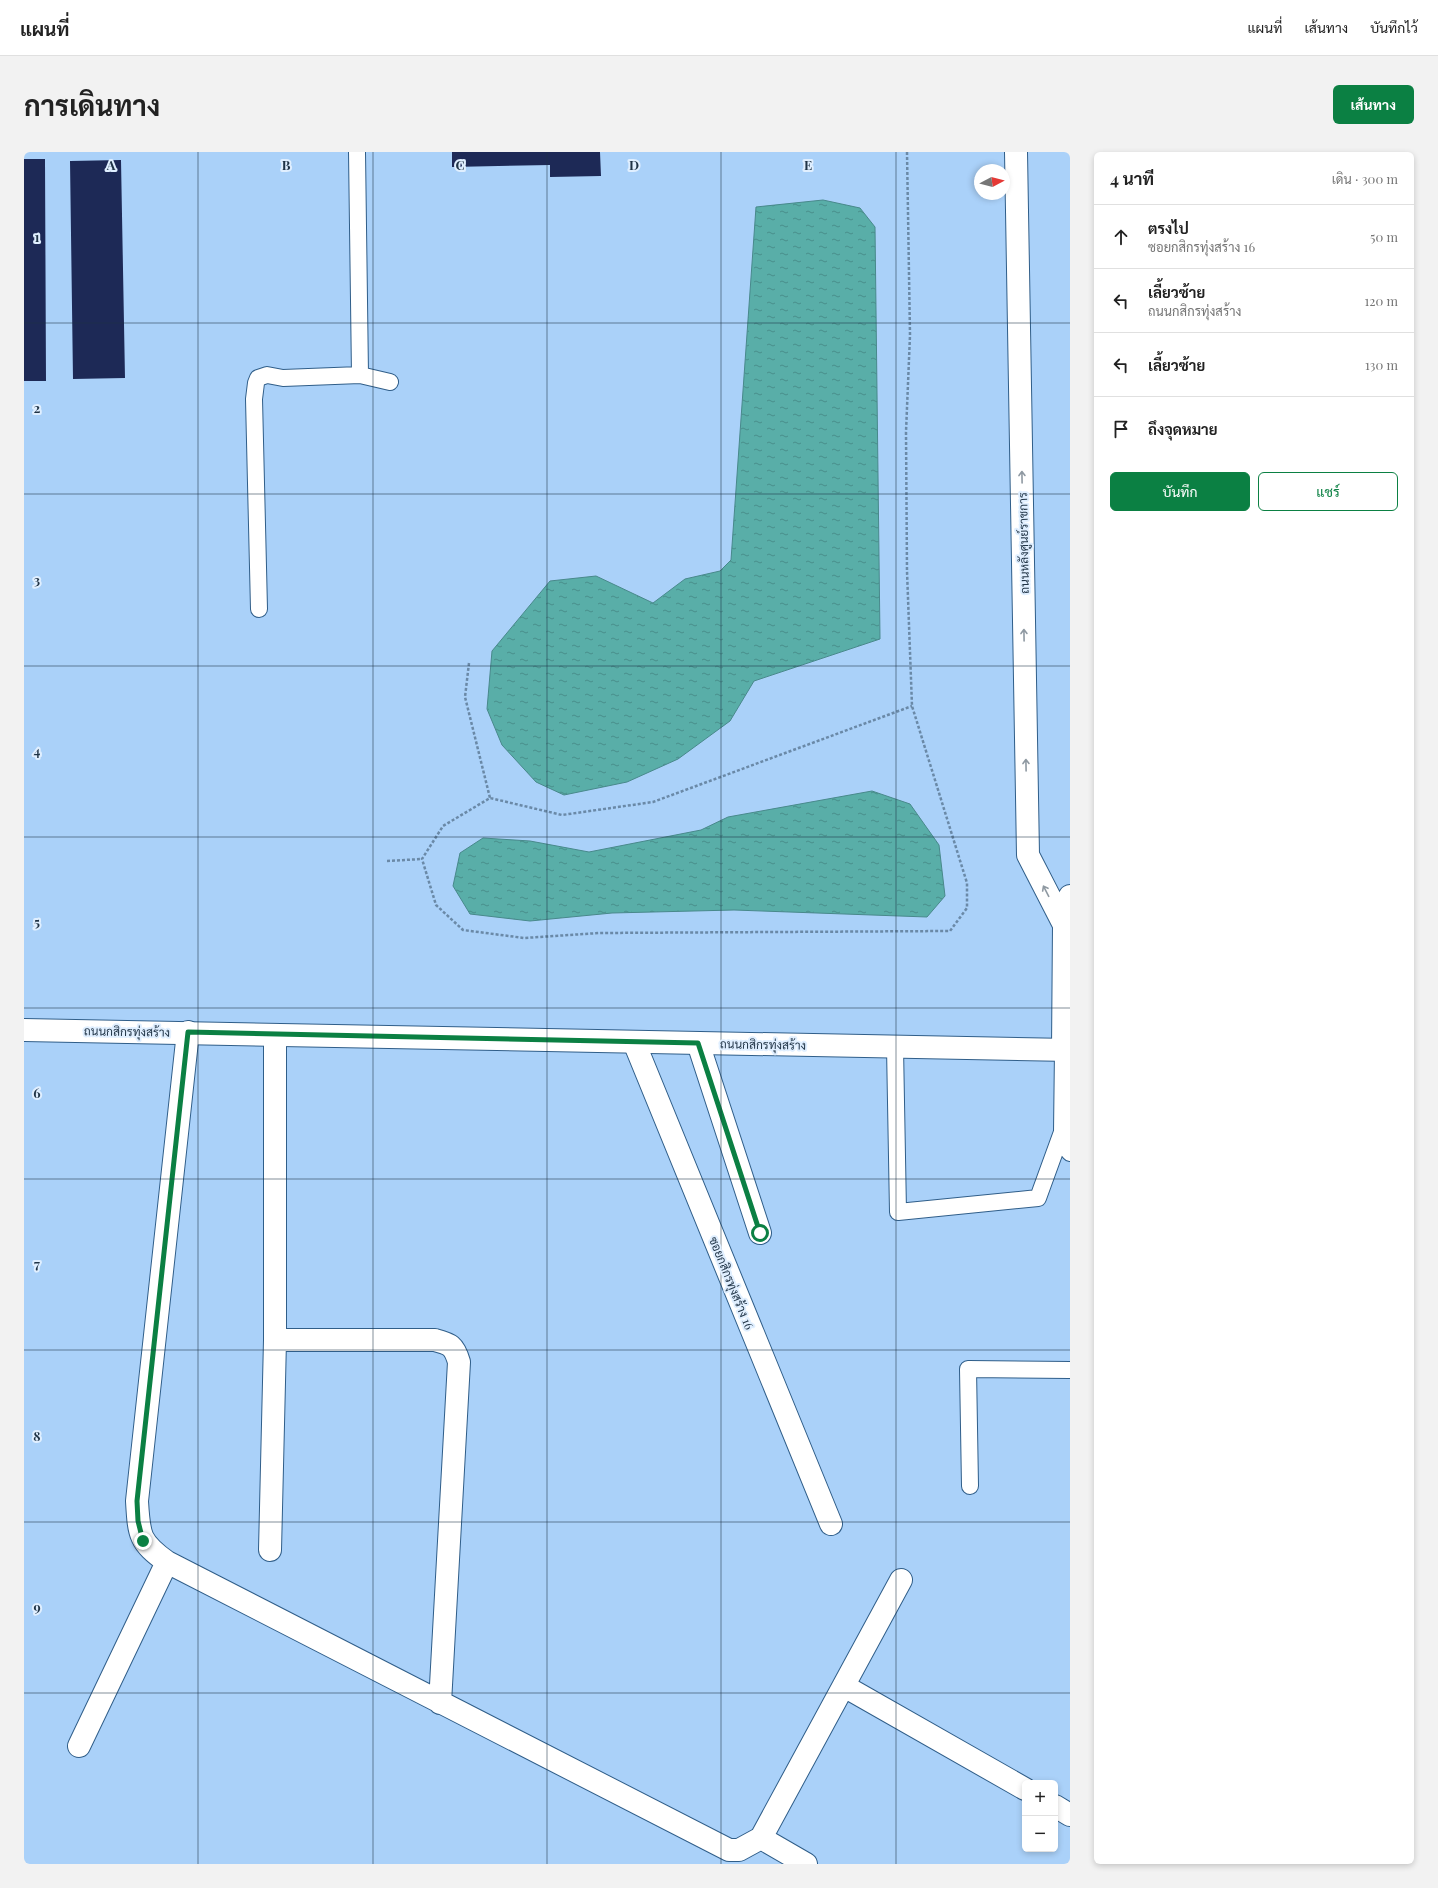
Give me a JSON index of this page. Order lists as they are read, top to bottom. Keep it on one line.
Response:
{"streets":{"street":["ถนนหลังศูนย์ราชการ","ถนนกสิกรทุ่งสร้าง","ซอยกสิกรทุ่งสร้าง 16"]},"crossings":[["ถนนหลังศูนย์ราชการ","ถนนกสิกรทุ่งสร้าง"],["ถนนกสิกรทุ่งสร้าง","ซอยกสิกรทุ่งสร้าง 16"]],"one_way":["ถนนหลังศูนย์ราชการ"],"north":"right","page":{"header":"แผนที่","nav":["แผนที่","เส้นทาง","บันทึกไว้"],"buttons":["เส้นทาง",["บันทึก","แชร์"]],"title":"การเดินทาง","heading":["4 นาที","เดิน · 300 m"],"list":[["ตรงไป","ซอยกสิกรทุ่งสร้าง 16","50 m"],["เลี้ยวซ้าย","ถนนกสิกรทุ่งสร้าง","120 m"],["เลี้ยวซ้าย","130 m"],"ถึงจุดหมาย"],"map_buttons":["+","−"]},"grid":{"columns":["A","B","C","D","E"],"rows":["1","2","3","4","5","6","7","8","9"]}}
